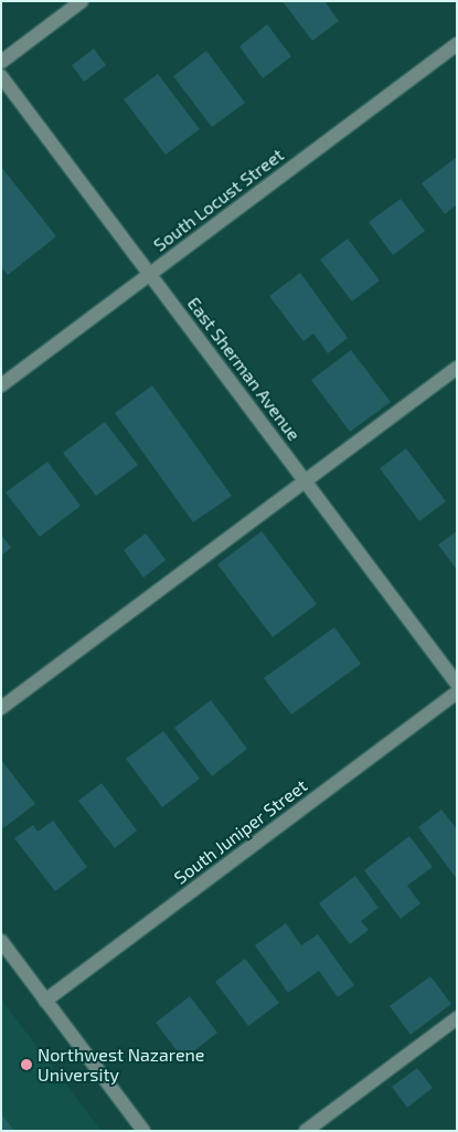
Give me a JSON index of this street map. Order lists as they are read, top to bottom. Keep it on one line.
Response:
{"streets":{"street":["South Locust Street","East Sherman Avenue","South Juniper Street"]},"crossings":[["South Locust Street","East Sherman Avenue"]],"places":["Northwest Nazarene University"]}
